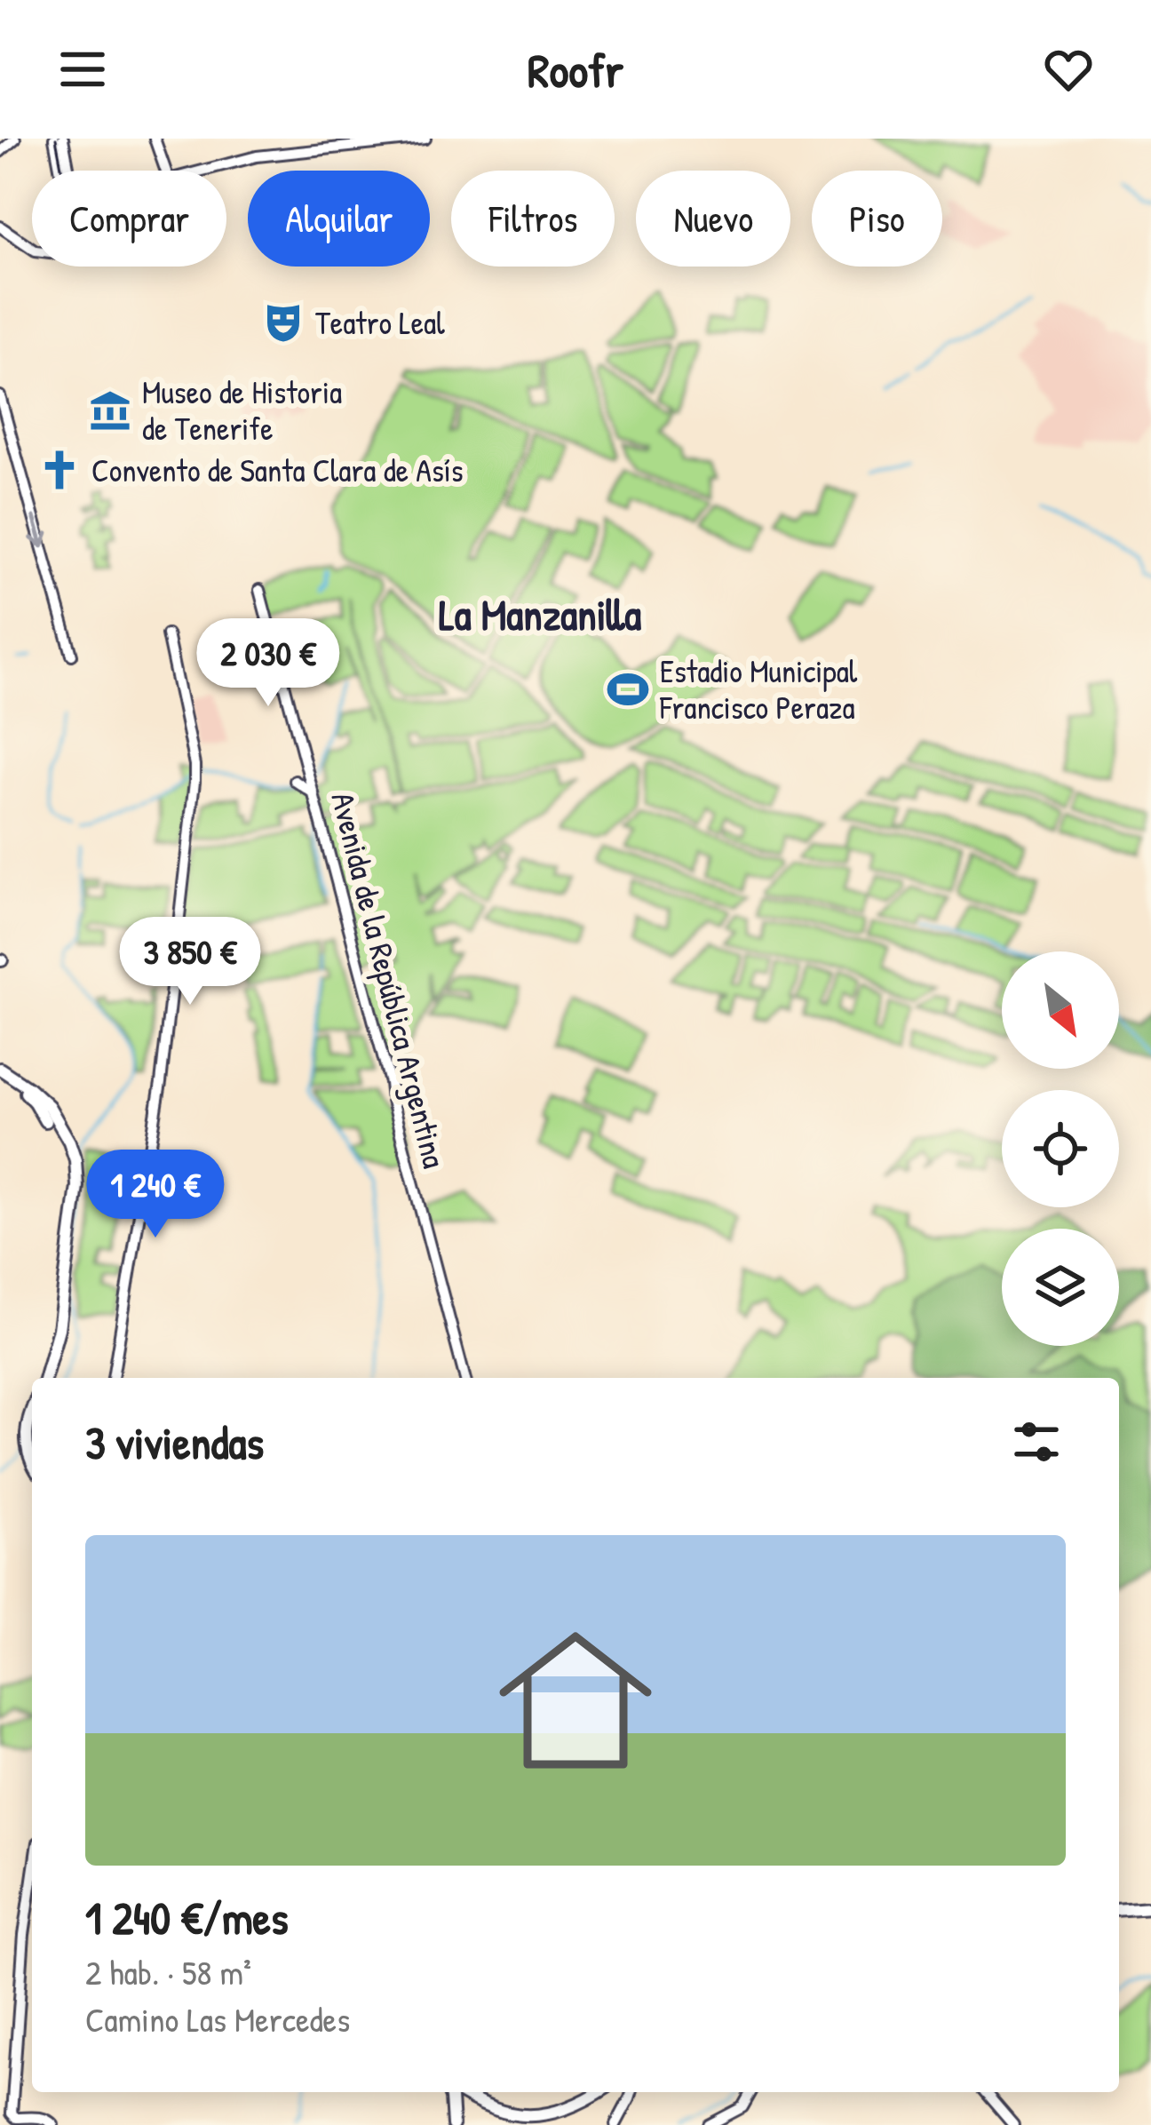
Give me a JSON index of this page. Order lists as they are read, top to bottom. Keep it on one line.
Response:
{"streets":{"street":["Avenida de la República Argentina"]},"districts":["La Manzanilla"],"places":{"theatre":["Teatro Leal"],"museum":["Museo de Historia de Tenerife"],"church":["Convento de Santa Clara de Asís"],"sports":["Estadio Municipal Francisco Peraza"]},"north":"bottom right","page":{"header":"Roofr","chip":["Comprar","Alquilar","Filtros","Nuevo","Piso"],"price":["2 030 €","3 850 €","1 240 €"],"heading":"3 viviendas","list":[{"name":"1 240 €/mes","note":"2 hab. · 58 m² · Camino Las Mercedes"}]}}
